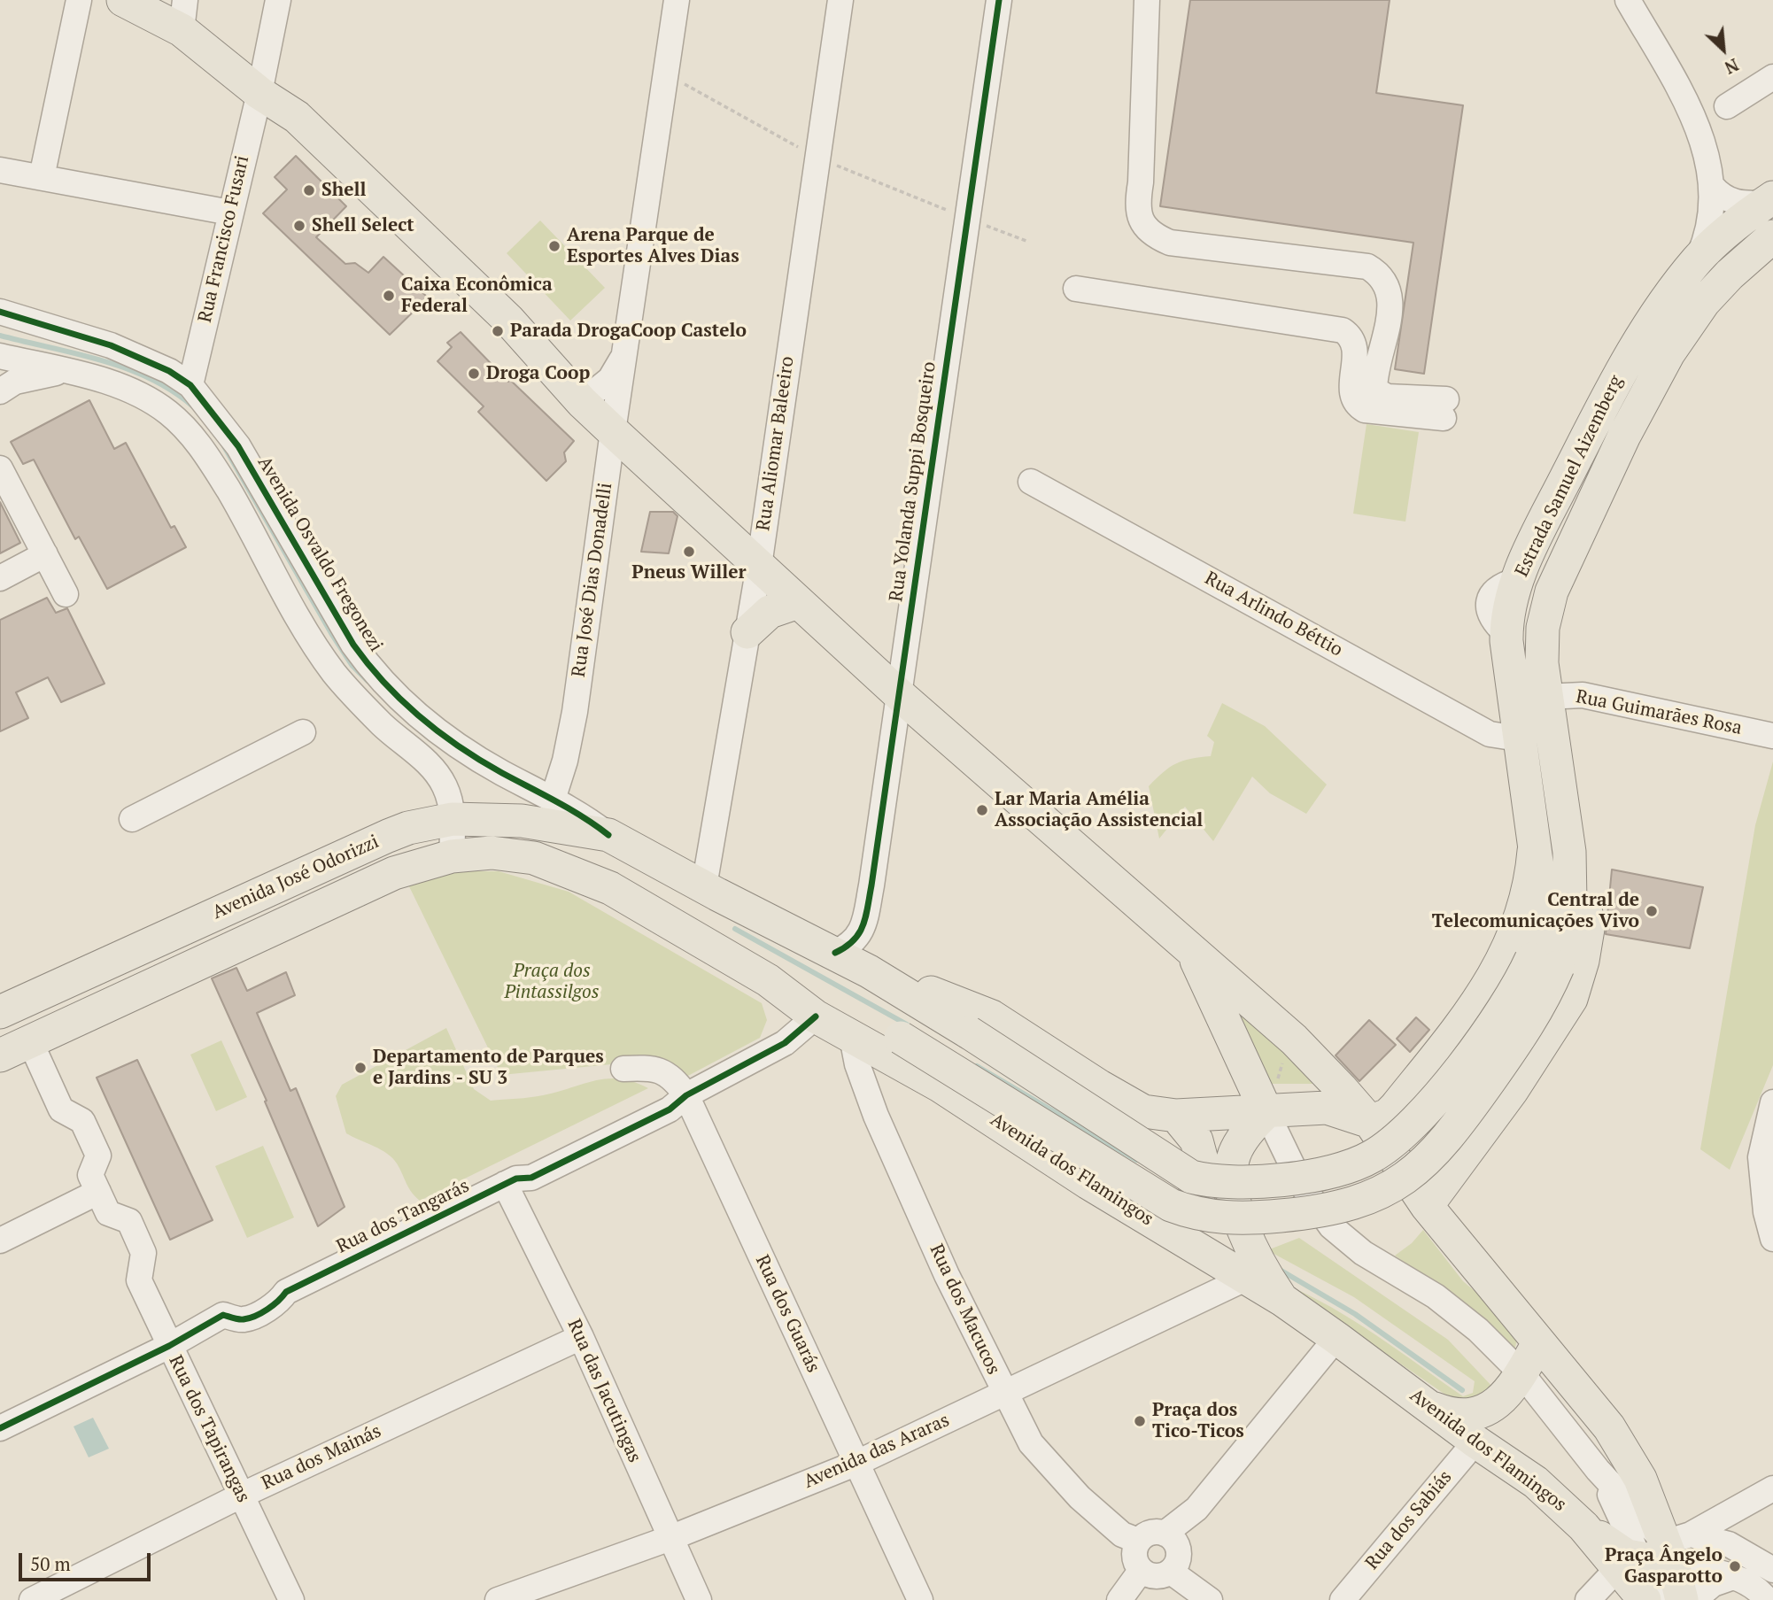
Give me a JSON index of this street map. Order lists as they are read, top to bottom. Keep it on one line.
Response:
{"streets":{"main road":["Estrada Samuel Aizemberg","Avenida José Odorizzi","Avenida dos Flamingos"],"street":["Rua Francisco Fusari","Rua Aliomar Baleeiro","Rua Yolanda Suppi Bosqueiro","Avenida Osvaldo Fregonezi","Rua José Dias Donadelli","Rua Arlindo Béttio","Rua Guimarães Rosa","Rua dos Tangarás","Rua dos Macucos","Rua dos Guarás","Rua das Jacutingas","Rua dos Tapirangas","Avenida das Araras","Rua dos Mainás","Rua dos Sabiás"]},"crossings":[["Rua Francisco Fusari","Avenida Osvaldo Fregonezi"],["Rua Aliomar Baleeiro","Avenida José Odorizzi"],["Estrada Samuel Aizemberg","Rua Arlindo Béttio"],["Estrada Samuel Aizemberg","Rua Guimarães Rosa"],["Rua Yolanda Suppi Bosqueiro","Avenida José Odorizzi"],["Avenida Osvaldo Fregonezi","Rua José Dias Donadelli"],["Avenida Osvaldo Fregonezi","Avenida José Odorizzi"],["Avenida José Odorizzi","Avenida dos Flamingos"],["Avenida José Odorizzi","Rua dos Tapirangas"],["Avenida dos Flamingos","Rua dos Tangarás"],["Avenida dos Flamingos","Rua dos Macucos"],["Avenida dos Flamingos","Avenida das Araras"],["Avenida dos Flamingos","Rua dos Sabiás"],["Rua dos Tangarás","Rua dos Guarás"],["Rua dos Tangarás","Rua das Jacutingas"],["Rua dos Tangarás","Rua dos Tapirangas"],["Rua dos Macucos","Avenida das Araras"],["Rua dos Guarás","Avenida das Araras"],["Rua das Jacutingas","Avenida das Araras"],["Rua das Jacutingas","Rua dos Mainás"],["Rua dos Tapirangas","Rua dos Mainás"]],"parks":["Praça dos Pintassilgos"],"places":["Shell","Shell Select","Arena Parque de Esportes Alves Dias","Caixa Econômica Federal","Parada DrogaCoop Castelo","Droga Coop","Pneus Willer","Lar Maria Amélia Associação Assistencial","Central de Telecomunicações Vivo","Departamento de Parques e Jardins - SU 3","Praça dos Tico-Ticos","Praça Ângelo Gasparotto"],"scale_bar":"50 m","north":"bottom right"}
